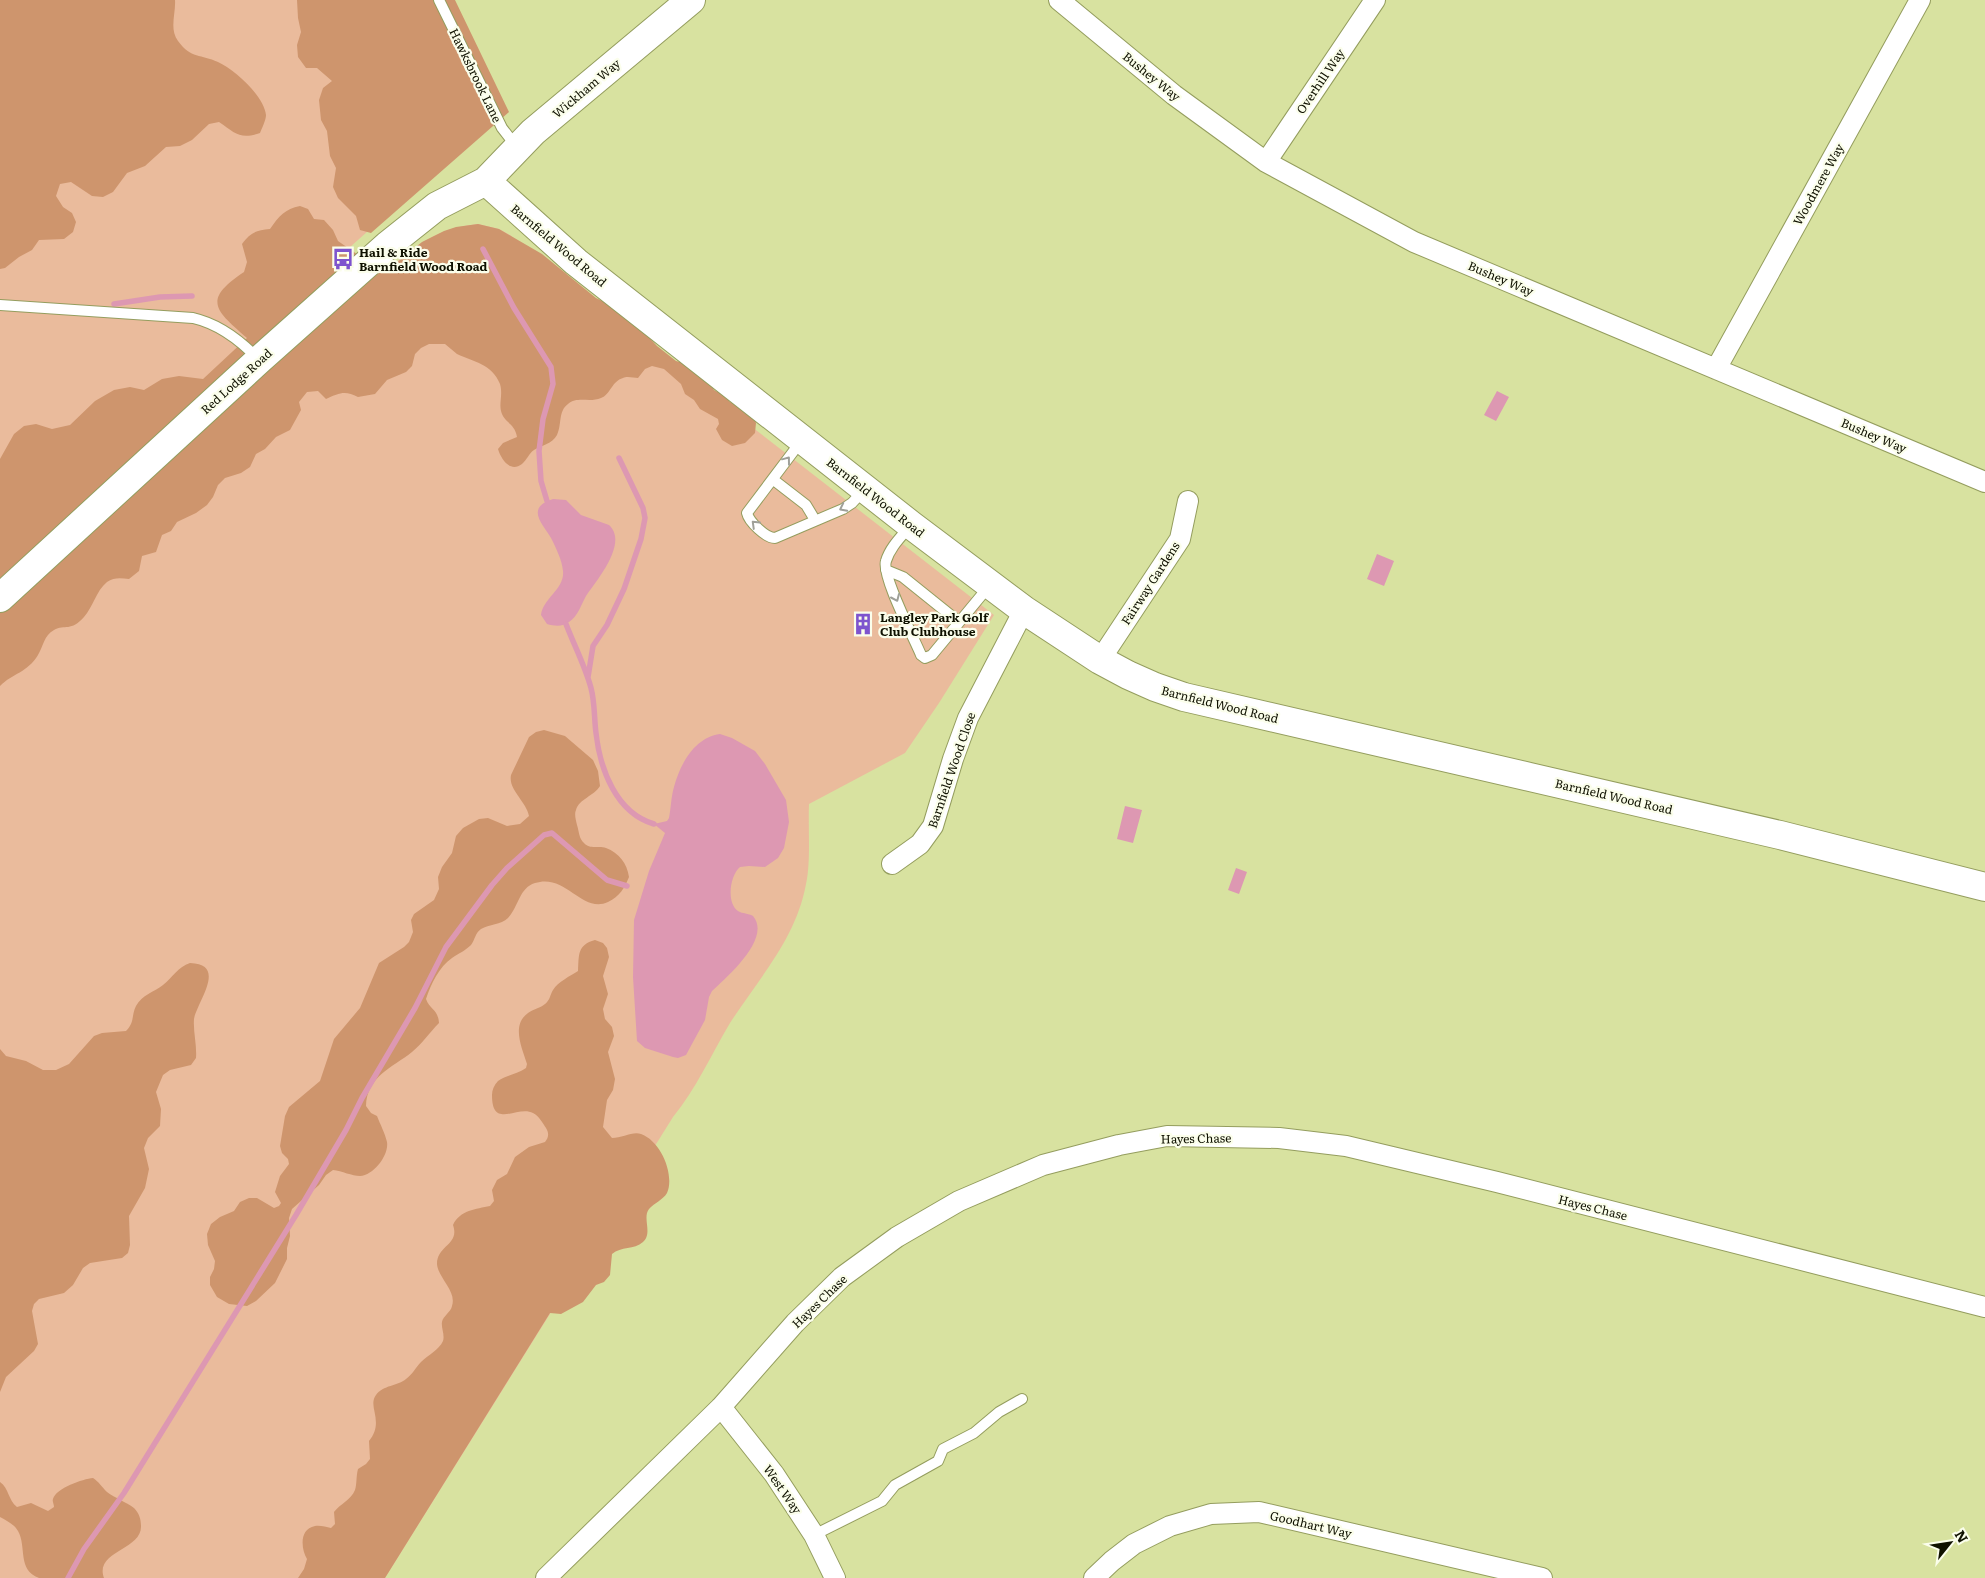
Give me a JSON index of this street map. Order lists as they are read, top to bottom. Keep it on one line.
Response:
{"streets":{"street":["Bushey Way","Overhill Way","Wickham Way","Woodmere Way","Barnfield Wood Road","Red Lodge Road","Fairway Gardens","Barnfield Wood Close","Hayes Chase","West Way","Goodhart Way"],"lane":["Hawksbrook Lane"]},"crossings":[["Hawksbrook Lane","Wickham Way"],["Bushey Way","Overhill Way"],["Bushey Way","Woodmere Way"],["Wickham Way","Barnfield Wood Road"],["Wickham Way","Red Lodge Road"],["Barnfield Wood Road","Red Lodge Road"],["Barnfield Wood Road","Fairway Gardens"],["Barnfield Wood Road","Barnfield Wood Close"],["Hayes Chase","West Way"]],"places":{"bus stop":["Hail & Ride Barnfield Wood Road"],"building":["Langley Park Golf Club Clubhouse"]},"north":"top right"}
